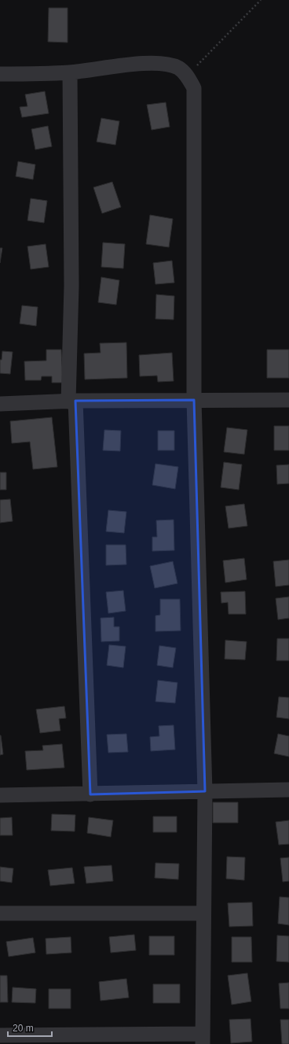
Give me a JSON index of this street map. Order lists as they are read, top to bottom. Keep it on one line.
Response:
{"scale_bar":"20 m"}
